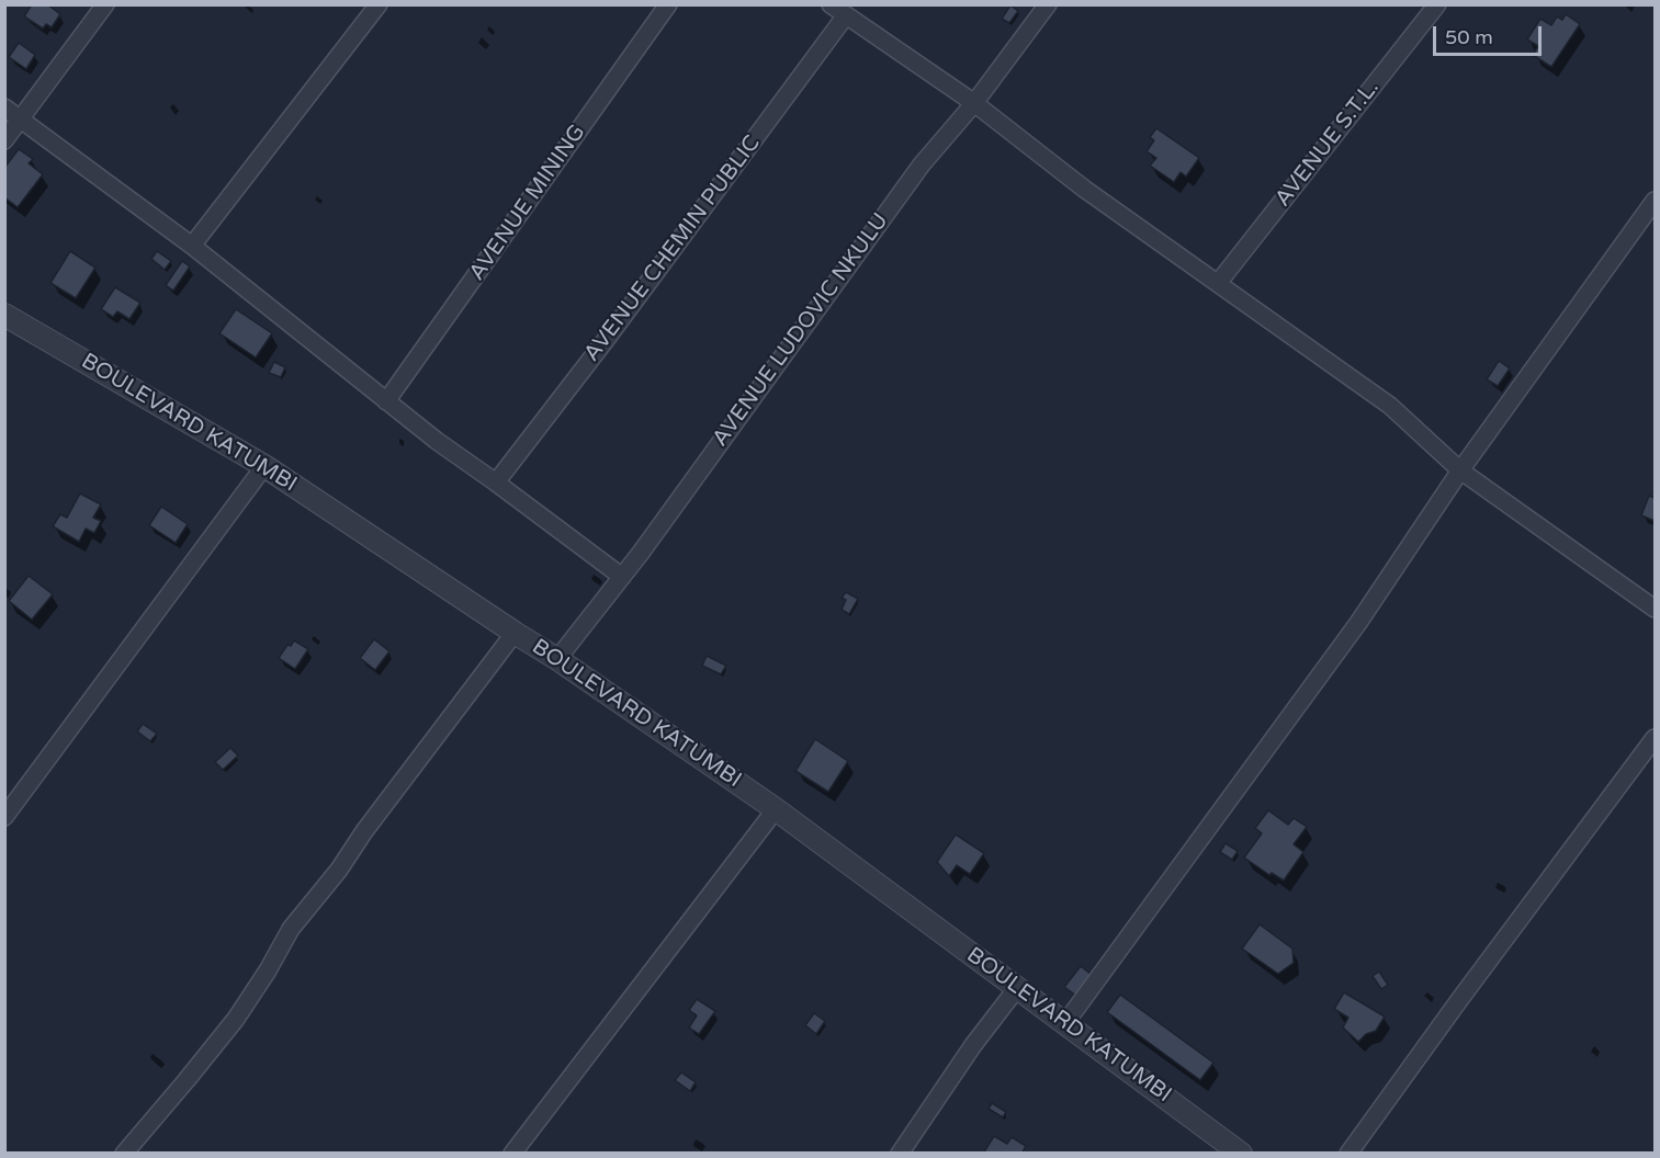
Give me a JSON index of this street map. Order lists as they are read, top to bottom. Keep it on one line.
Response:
{"streets":{"street":["AVENUE S.T.L.","AVENUE MINING","AVENUE CHEMIN PUBLIC","AVENUE LUDOVIC NKULU","BOULEVARD KATUMBI"]},"crossings":[["AVENUE LUDOVIC NKULU","BOULEVARD KATUMBI"]],"scale_bar":"50 m"}
